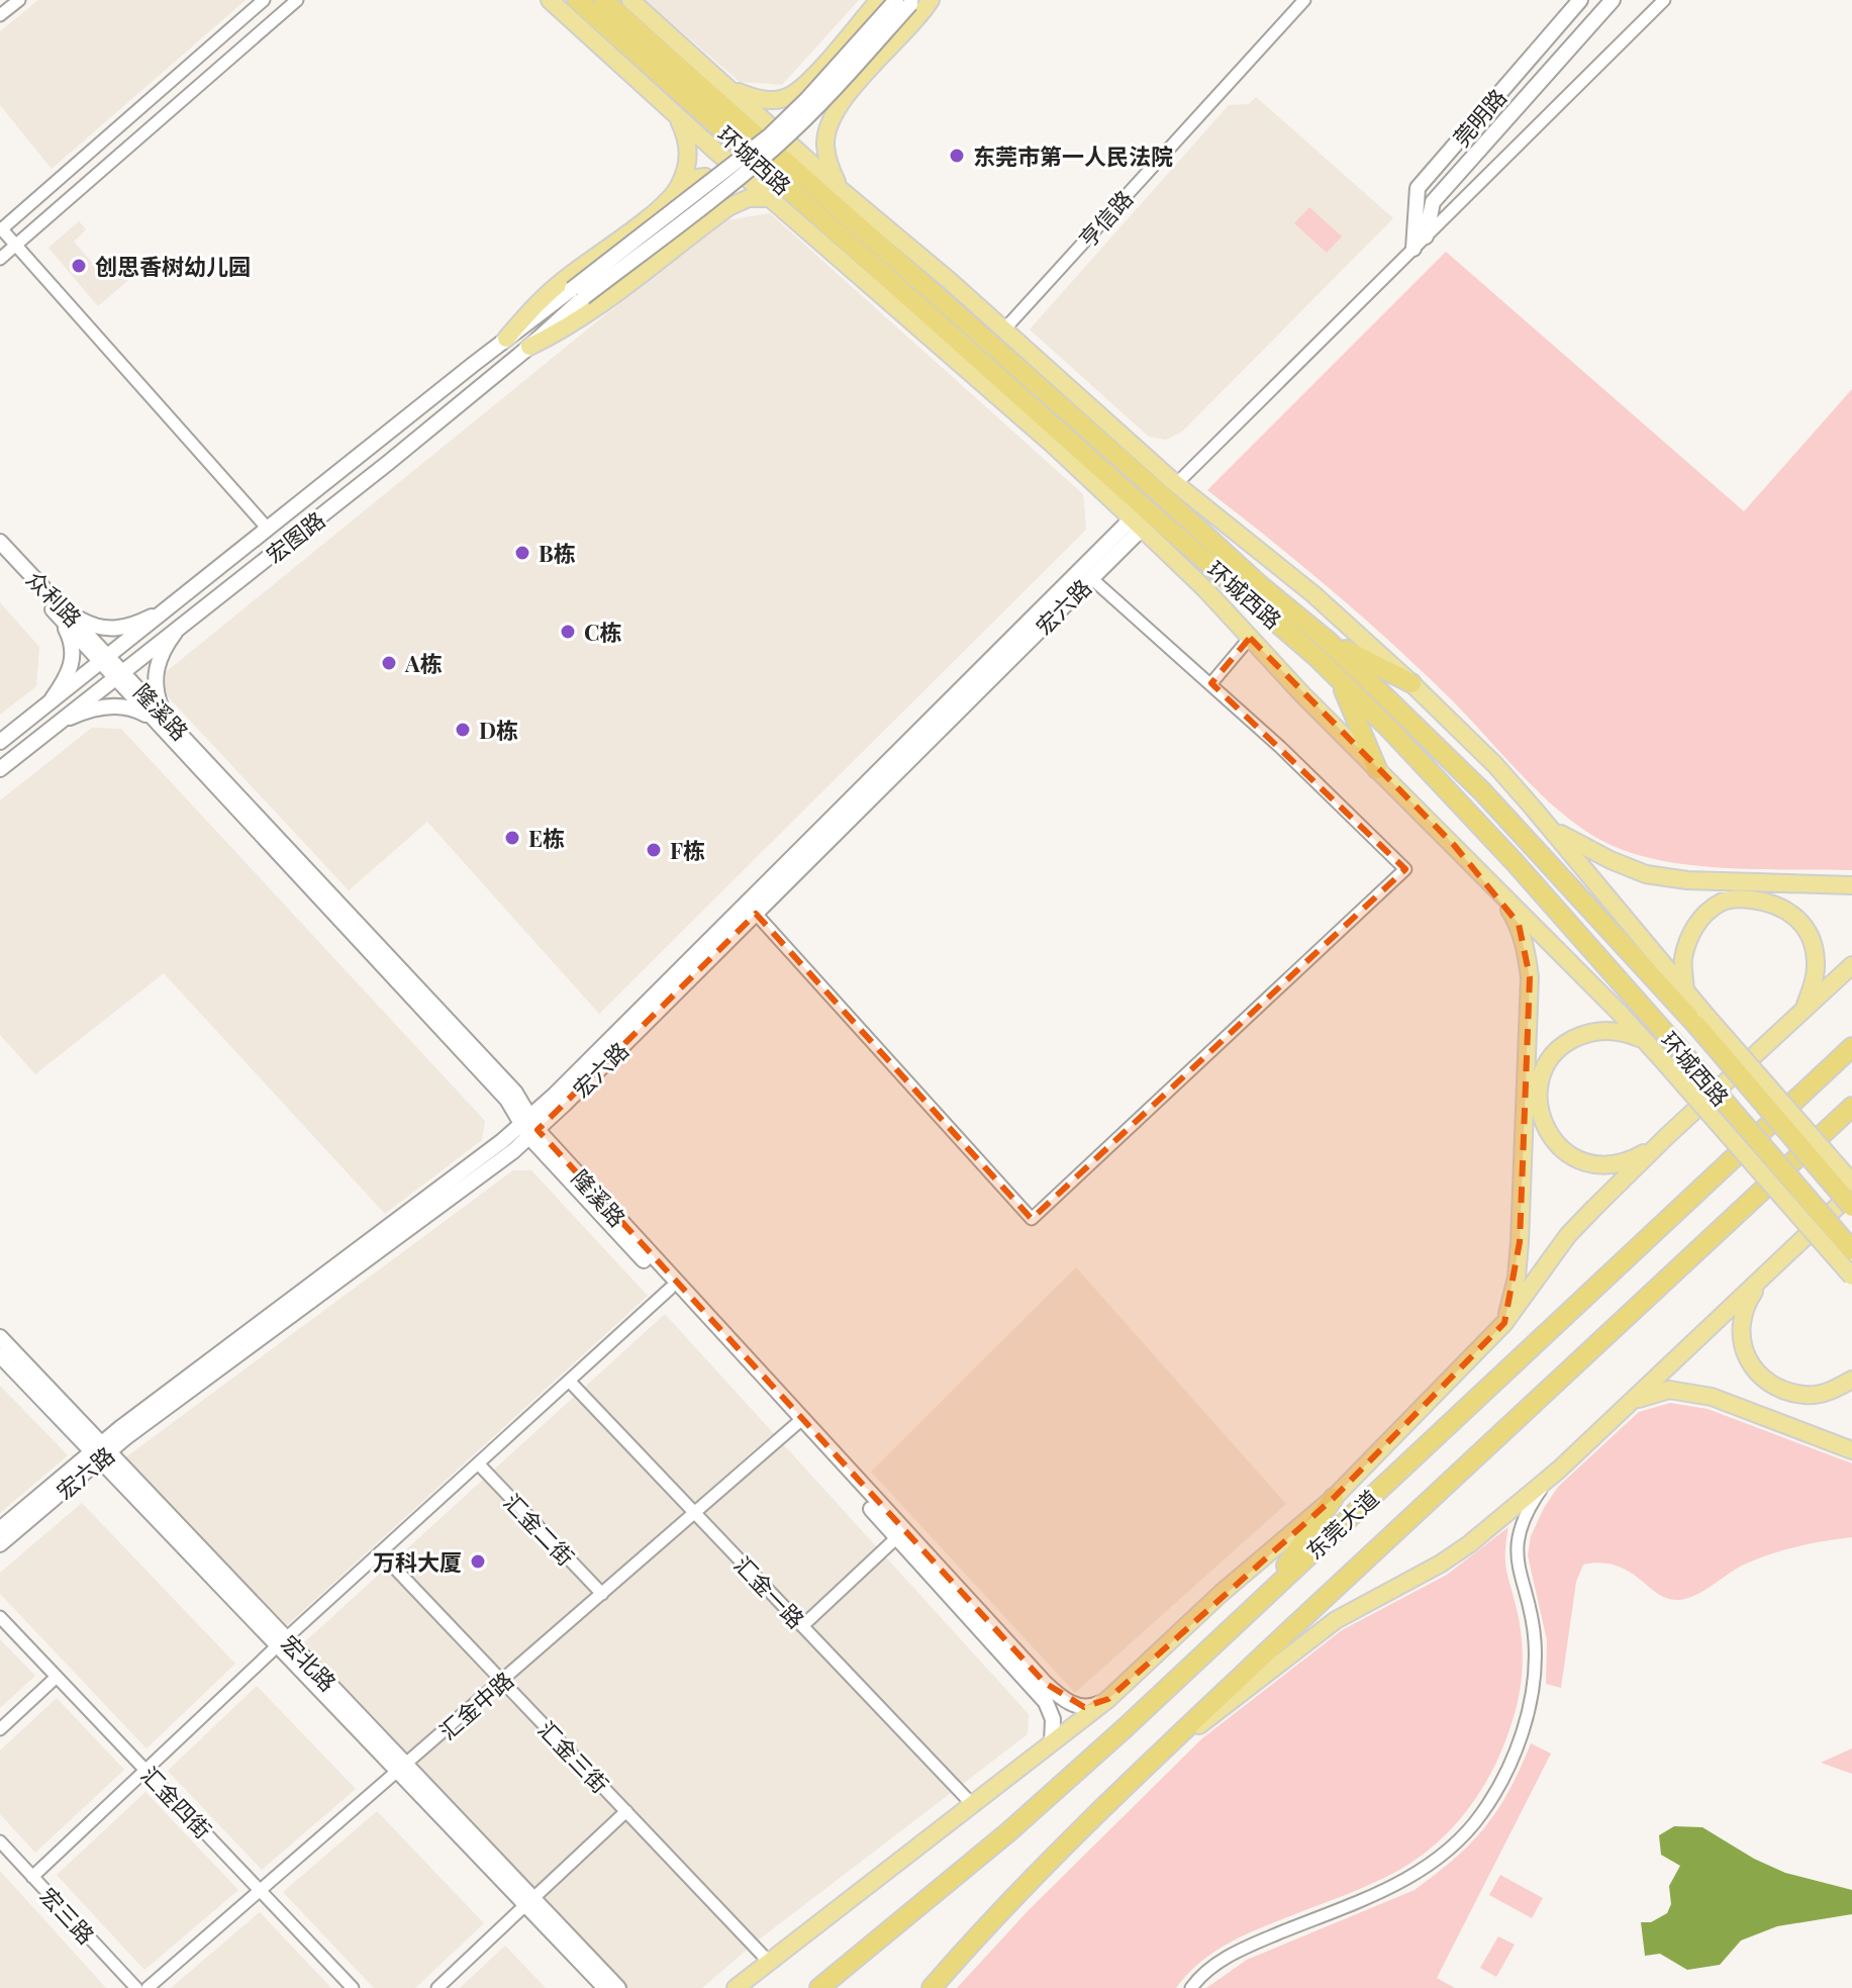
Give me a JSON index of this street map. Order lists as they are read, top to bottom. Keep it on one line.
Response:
{"streets":{"highway":["环城西路","东莞大道"],"street":["莞明路","亨信路","宏图路","众利路","宏六路","隆溪路","汇金二街","汇金一路","宏北路","汇金中路","汇金三街","汇金四街","宏三路"]},"crossings":[["宏图路","众利路"],["宏图路","隆溪路"],["众利路","隆溪路"],["宏六路","隆溪路"],["宏六路","宏北路"],["隆溪路","汇金中路"],["汇金二街","汇金中路"],["汇金一路","汇金中路"],["宏北路","汇金中路"],["汇金中路","汇金三街"],["汇金中路","汇金四街"]],"places":["东莞市第一人民法院","创思香树幼儿园","B栋","C栋","A栋","D栋","E栋","F栋","万科大厦"]}
